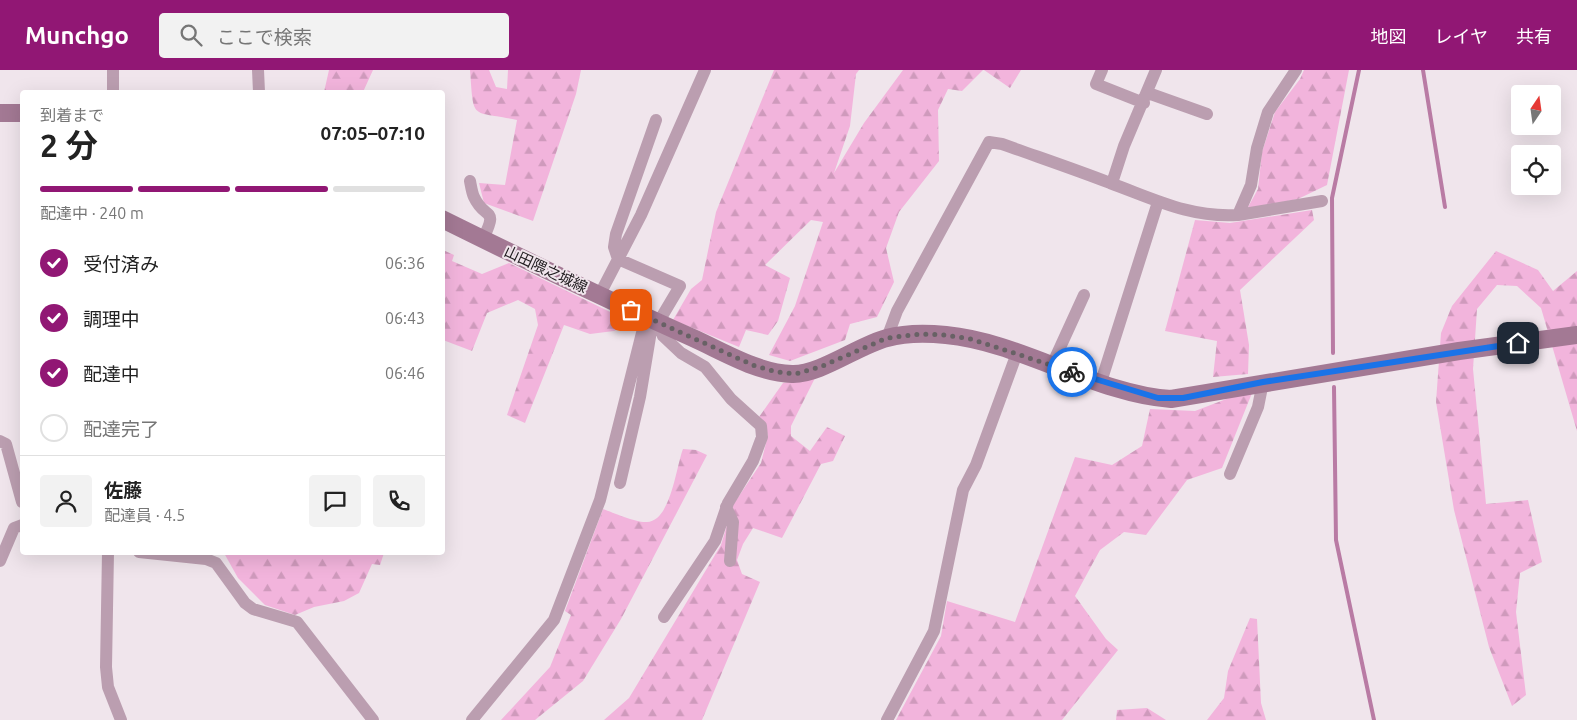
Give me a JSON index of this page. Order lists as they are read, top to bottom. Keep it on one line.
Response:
{"streets":{"main road":["山田隈之城線"]},"north":"top","page":{"header":"Munchgo","search":"ここで検索","nav":["地図","レイヤ","共有"],"heading":["2 分","到着まで","07:05–07:10"],"panel":["佐藤","配達員 · 4.5"],"bar":"配達中 · 240 m","list":[["受付済み","06:36"],["調理中","06:43"],["配達中","06:46"],"配達完了"]}}
